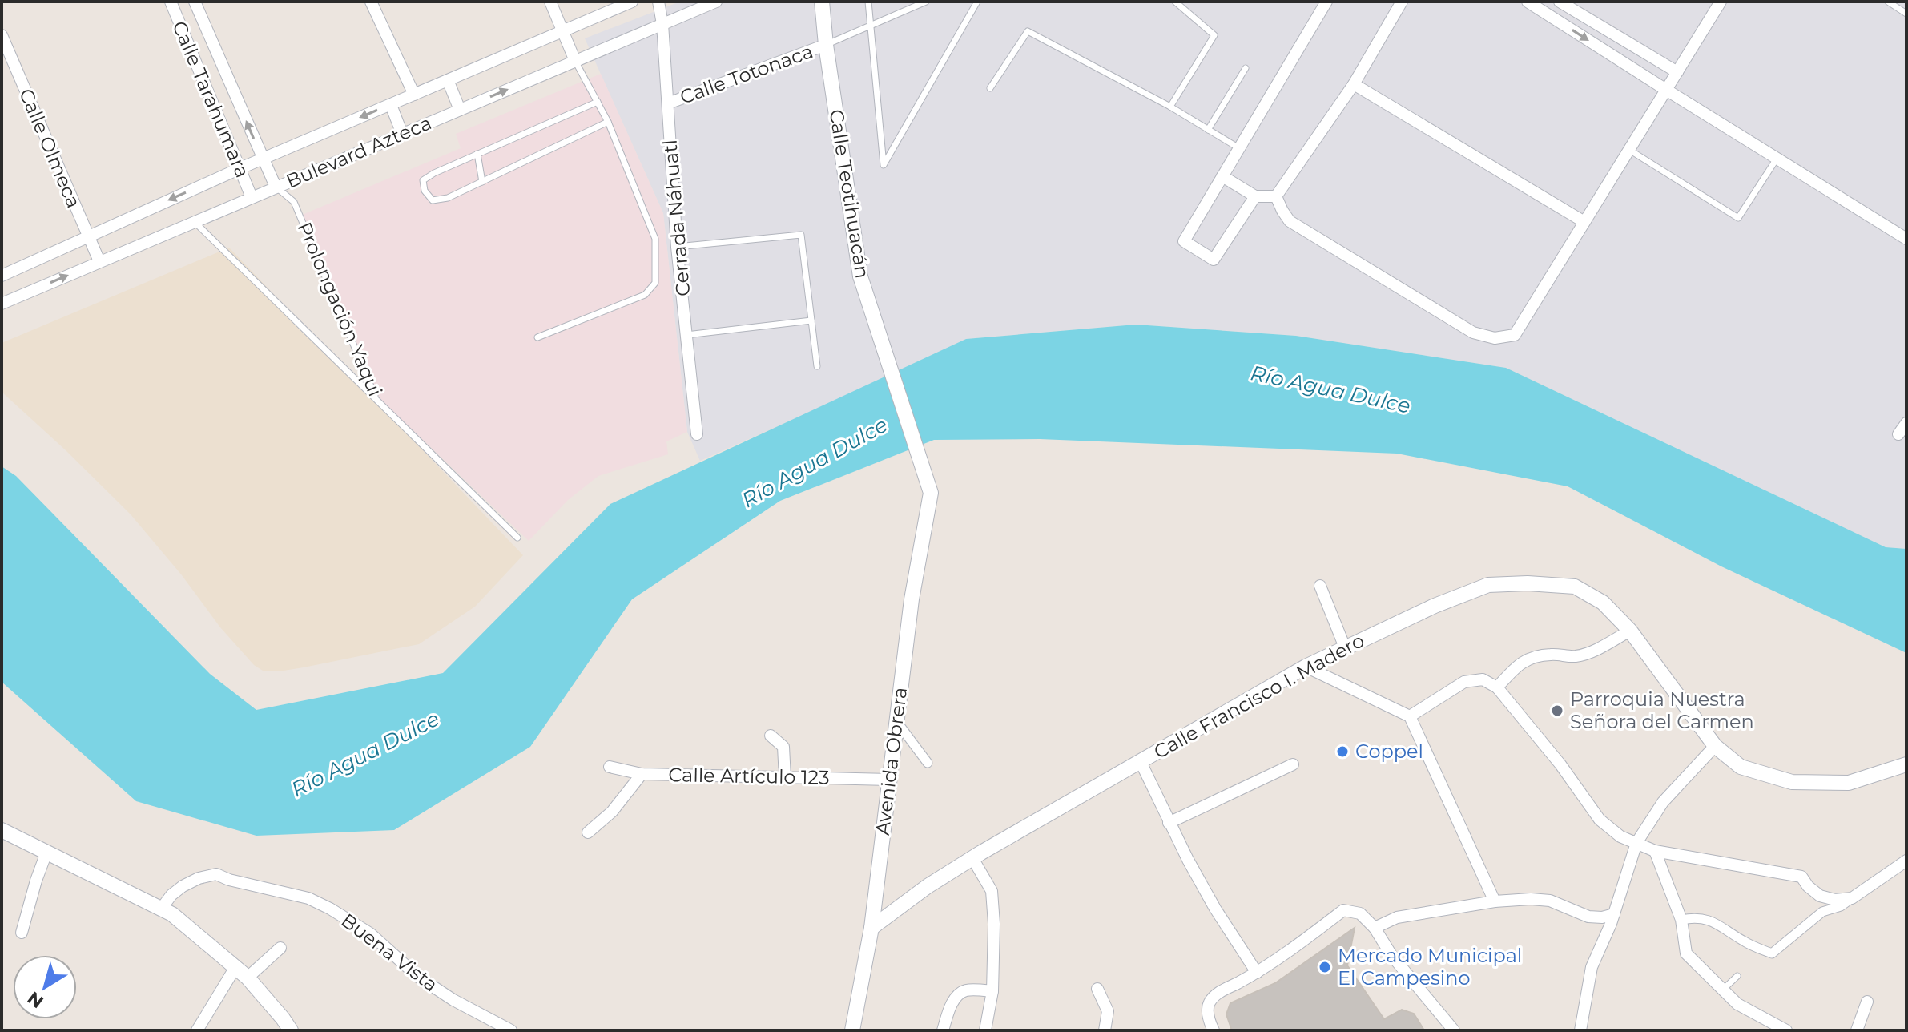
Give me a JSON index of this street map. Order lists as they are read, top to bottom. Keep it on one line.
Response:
{"streets":{"street":["Calle Totonaca","Calle Tarahumara","Calle Olmeca","Bulevard Azteca","Calle Teotihuacán","Cerrada Náhuatl","Calle Francisco I. Madero","Avenida Obrera","Calle Artículo 123","Buena Vista"],"lane":["Prolongación Yaqui"]},"crossings":[["Calle Totonaca","Calle Teotihuacán"],["Calle Totonaca","Cerrada Náhuatl"],["Calle Tarahumara","Bulevard Azteca"],["Calle Tarahumara","Prolongación Yaqui"],["Calle Olmeca","Bulevard Azteca"],["Bulevard Azteca","Cerrada Náhuatl"],["Bulevard Azteca","Prolongación Yaqui"],["Calle Teotihuacán","Avenida Obrera"],["Calle Francisco I. Madero","Avenida Obrera"],["Avenida Obrera","Calle Artículo 123"]],"water":["Río Agua Dulce"],"places":["Parroquia Nuestra Señora del Carmen","Coppel","Mercado Municipal El Campesino"],"north":"bottom left"}
